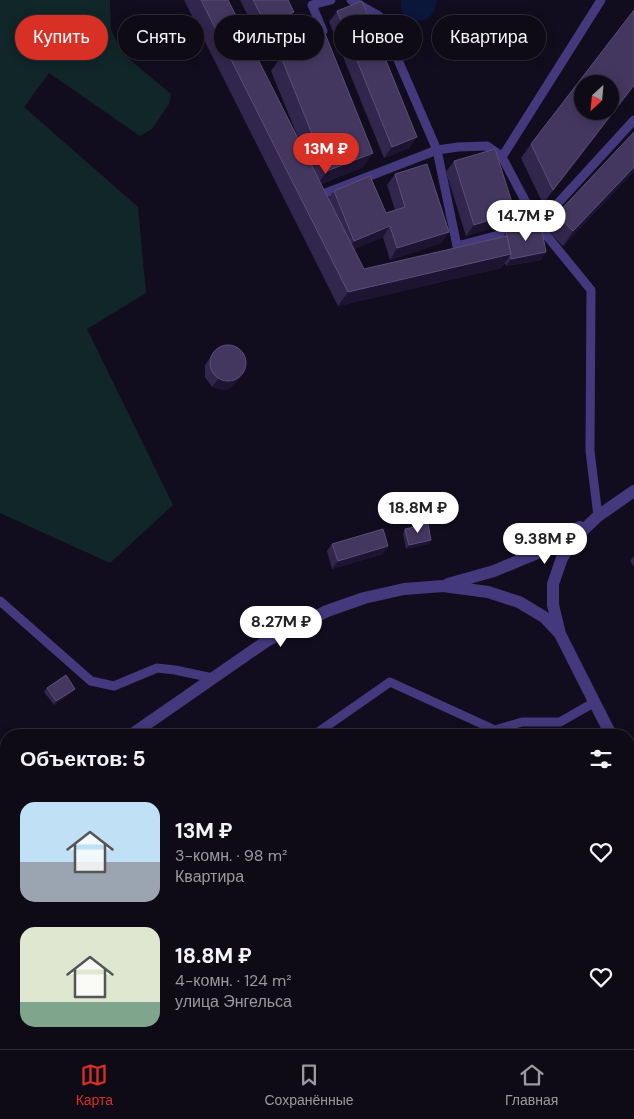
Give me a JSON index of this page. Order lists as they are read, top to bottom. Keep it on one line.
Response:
{"north":"bottom left","page":{"chip":["Купить","Снять","Фильтры","Новое","Квартира"],"price":["13M ₽","14.7M ₽","18.8M ₽","9.38M ₽","8.27M ₽"],"heading":"Объектов: 5","list":[{"name":"13M ₽","note":"3-комн. · 98 m² · Квартира"},{"name":"18.8M ₽","note":"4-комн. · 124 m² · улица Энгельса"}],"tabs":["Карта","Сохранённые","Главная"]}}
